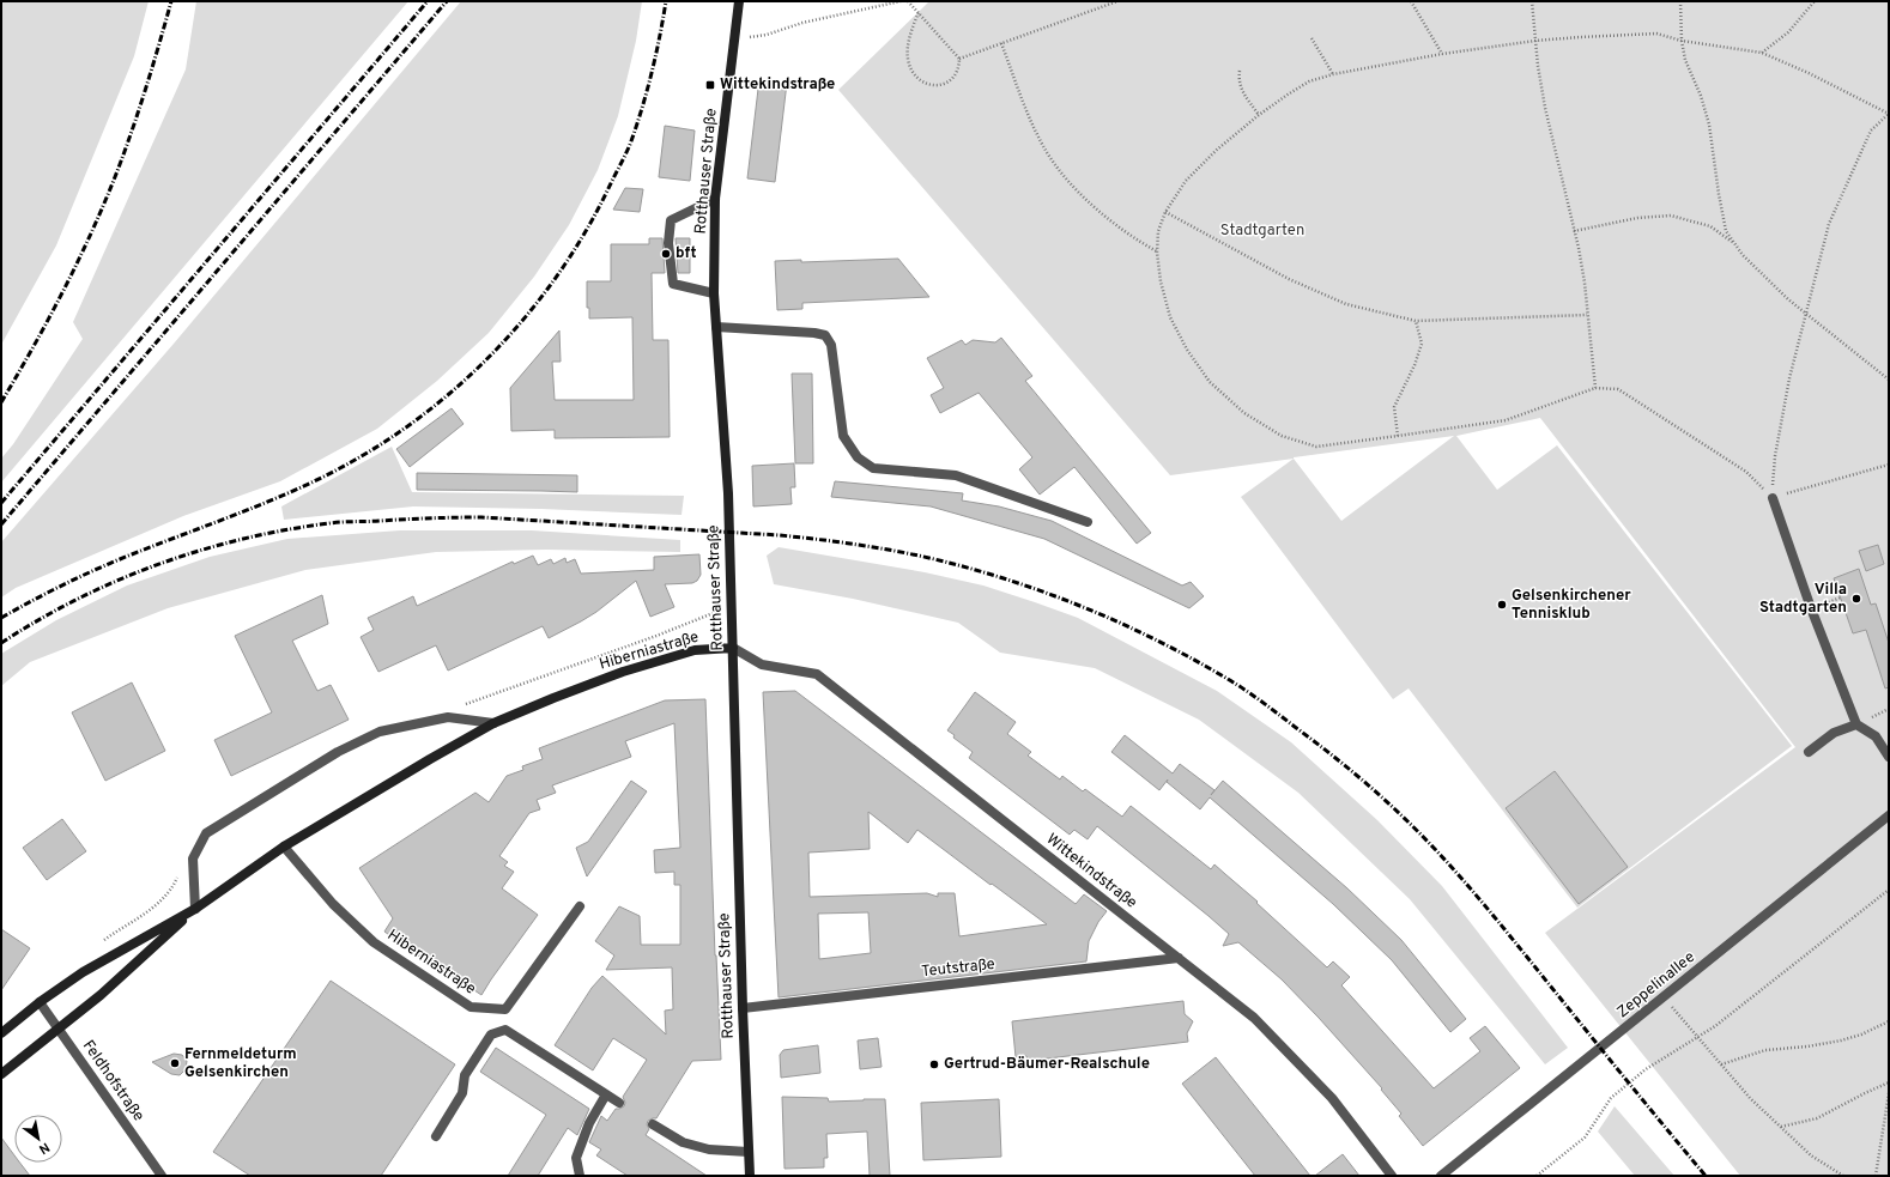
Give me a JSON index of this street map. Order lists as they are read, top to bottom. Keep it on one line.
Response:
{"streets":{"main road":["Rotthauser Straße","Hiberniastraße"],"street":["Wittekindstraße","Teutstraße","Zeppelinallee","Feldhofstraße"]},"crossings":[["Rotthauser Straße","Hiberniastraße"],["Rotthauser Straße","Wittekindstraße"],["Rotthauser Straße","Teutstraße"],["Hiberniastraße","Wittekindstraße"],["Hiberniastraße","Feldhofstraße"],["Wittekindstraße","Teutstraße"]],"parks":["Stadtgarten"],"places":{"transit":["Wittekindstraße"],"other":["bft","Villa Stadtgarten","Gelsenkirchener Tennisklub","Fernmeldeturm Gelsenkirchen","Gertrud-Bäumer-Realschule"]},"north":"bottom right"}
